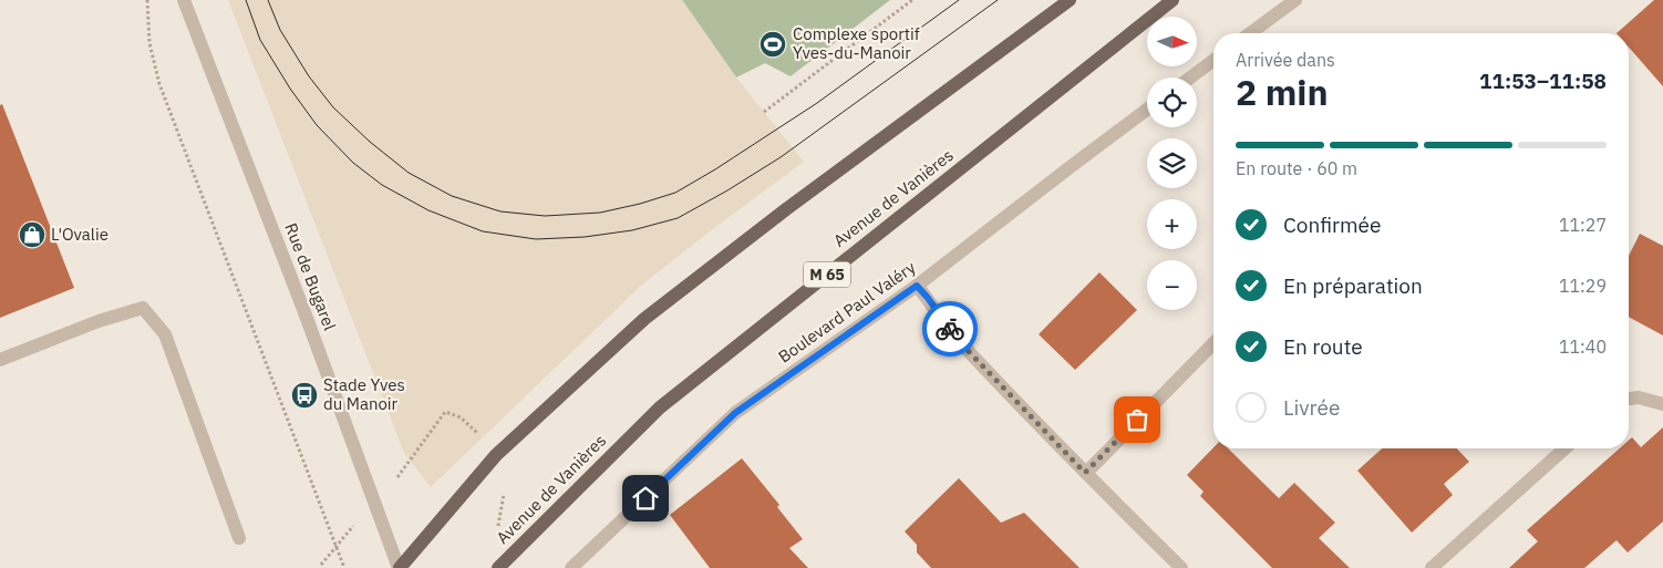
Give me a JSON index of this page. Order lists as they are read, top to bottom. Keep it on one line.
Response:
{"streets":{"main road":["Avenue de Vanières","M 65"],"street":["Rue de Bugarel","Boulevard Paul Valéry"]},"places":{"sports":["Complexe sportif Yves-du-Manoir"],"shop":["L'Ovalie"],"bus stop":["Stade Yves du Manoir"]},"north":"right","page":{"map_buttons":["+","−"],"heading":["2 min","Arrivée dans","11:53–11:58"],"bar":"En route · 60 m","list":[["Confirmée","11:27"],["En préparation","11:29"],["En route","11:40"],"Livrée"]}}
